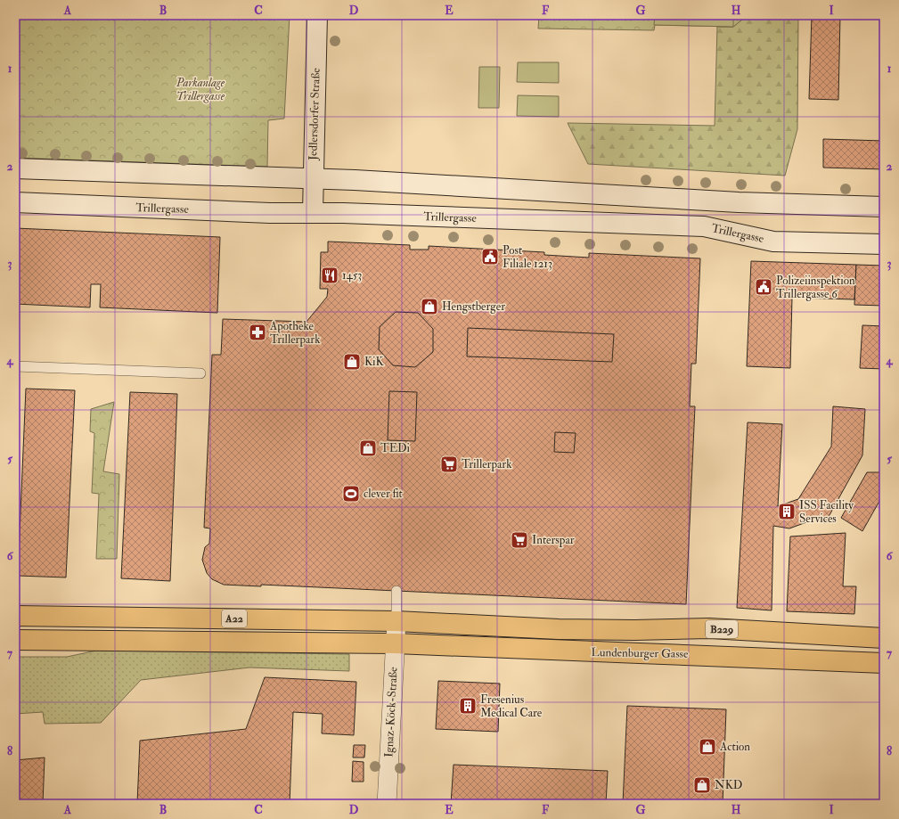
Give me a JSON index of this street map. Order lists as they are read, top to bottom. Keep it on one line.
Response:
{"streets":{"main road":["A22","B229","Lundenburger Gasse"],"street":["Jedlersdorfer Straße","Trillergasse","Ignaz-Köck-Straße"]},"crossings":[["Jedlersdorfer Straße","Trillergasse"],["A22","Lundenburger Gasse"],["A22","Ignaz-Köck-Straße"],["Lundenburger Gasse","Ignaz-Köck-Straße"]],"parks":["Parkanlage Trillergasse"],"places":{"public building":["Post Filiale 1213","Polizeiinspektion Trillergasse 6"],"restaurant":["1453"],"shop":["Hengstberger","KiK","TEDi","Action","NKD"],"pharmacy":["Apotheke Trillerpark"],"supermarket":["Trillerpark","Interspar"],"sports":["clever fit"],"building":["ISS Facility Services","Fresenius Medical Care"]},"grid":{"columns":["A","B","C","D","E","F","G","H","I"],"rows":["1","2","3","4","5","6","7","8"]}}
